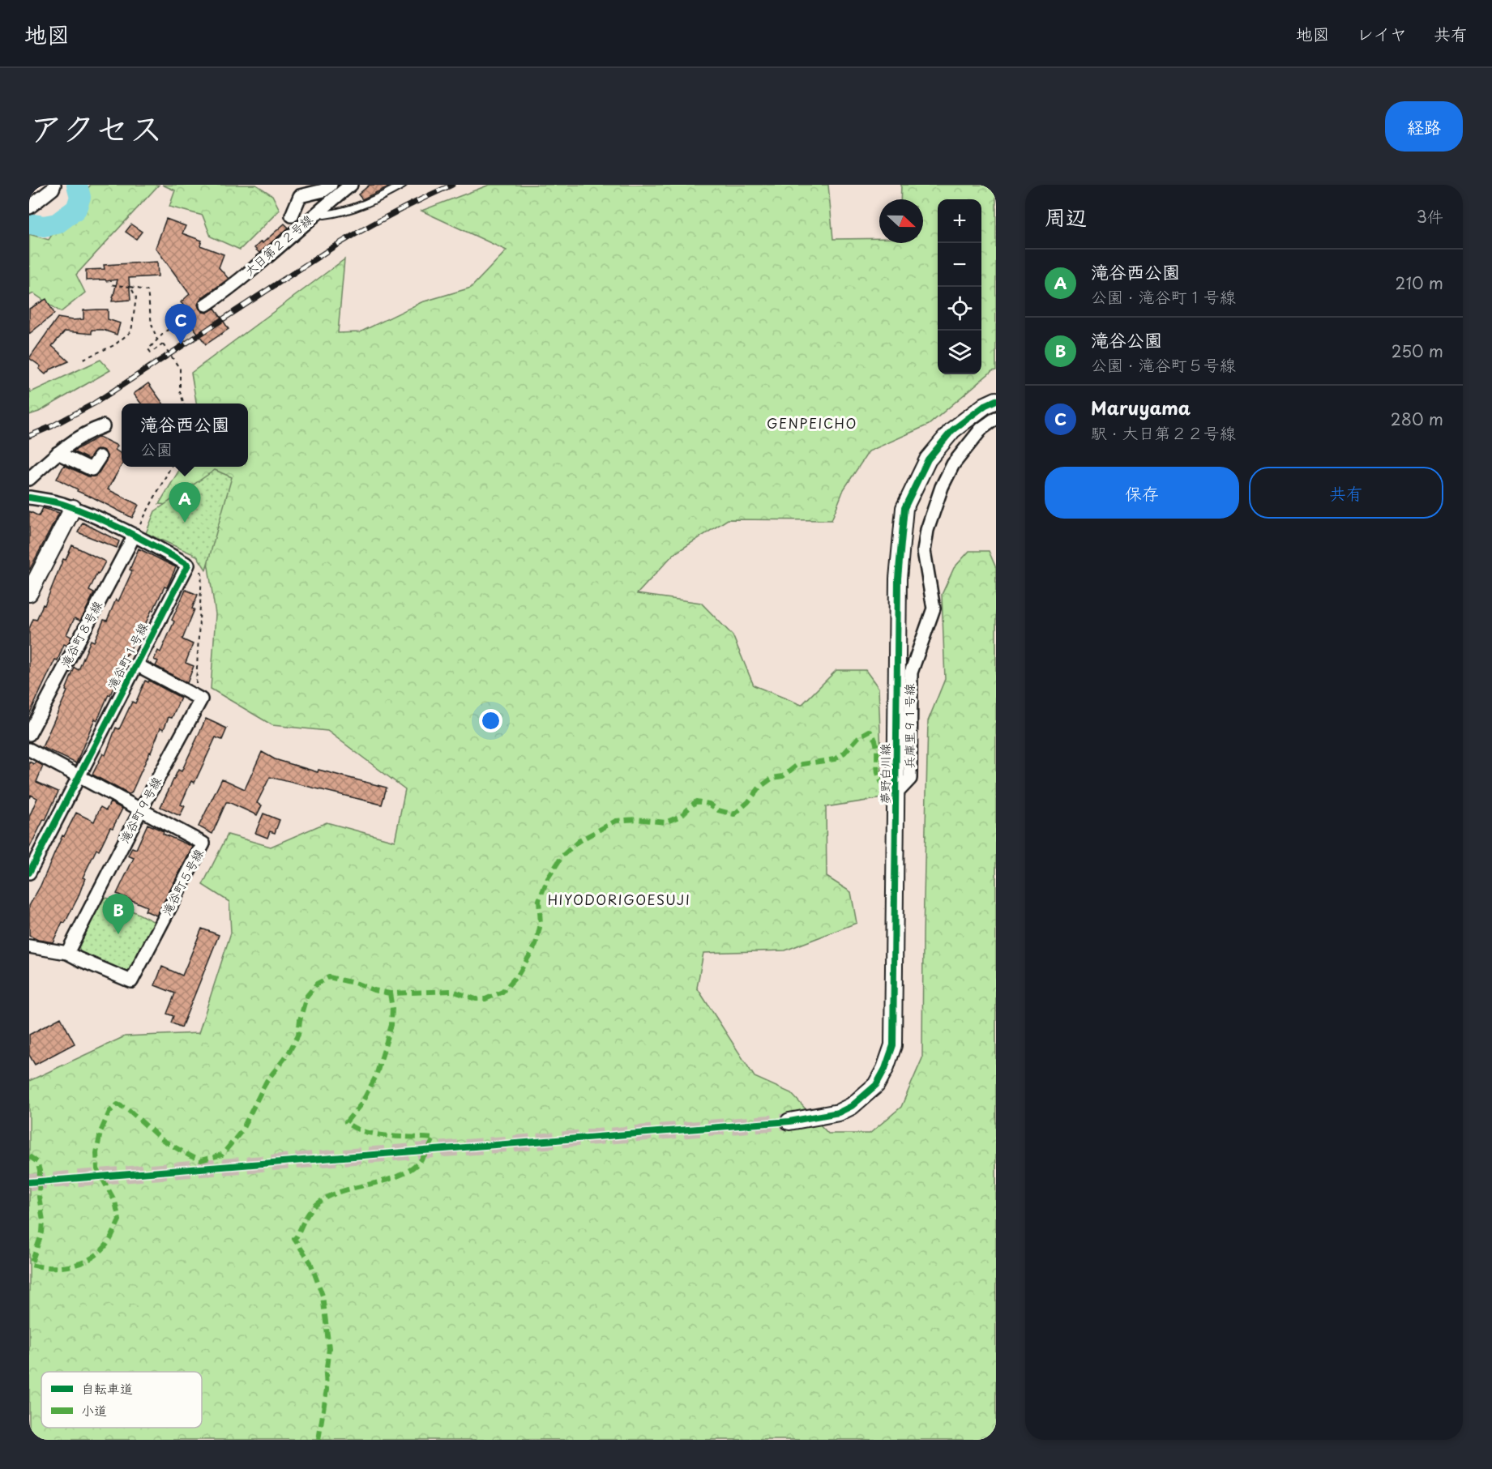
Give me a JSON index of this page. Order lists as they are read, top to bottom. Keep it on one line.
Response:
{"streets":{"street":["大日第２２号線","滝谷町８号線","滝谷町１号線","兵庫里９１号線","夢野白川線","滝谷町９号線","滝谷町５号線"]},"crossings":[["滝谷町１号線","滝谷町５号線"],["兵庫里９１号線","夢野白川線"],["滝谷町９号線","滝谷町５号線"]],"districts":["GENPEICHO","HIYODORIGOESUJI"],"legend":["自転車道","小道"],"north":"right","page":{"header":"地図","nav":["地図","レイヤ","共有"],"title":"アクセス","buttons":["経路",["保存","共有"]],"heading":["周辺","3件"],"map_buttons":["+","−"],"list":[{"mark":"A","name":"滝谷西公園","note":"公園 · 滝谷町１号線","value":"210 m"},{"mark":"B","name":"滝谷公園","note":"公園 · 滝谷町５号線","value":"250 m"},{"mark":"C","name":"Maruyama","note":"駅 · 大日第２２号線","value":"280 m"}],"pins":["C","A","B"],"popup":["滝谷西公園","公園"]}}
